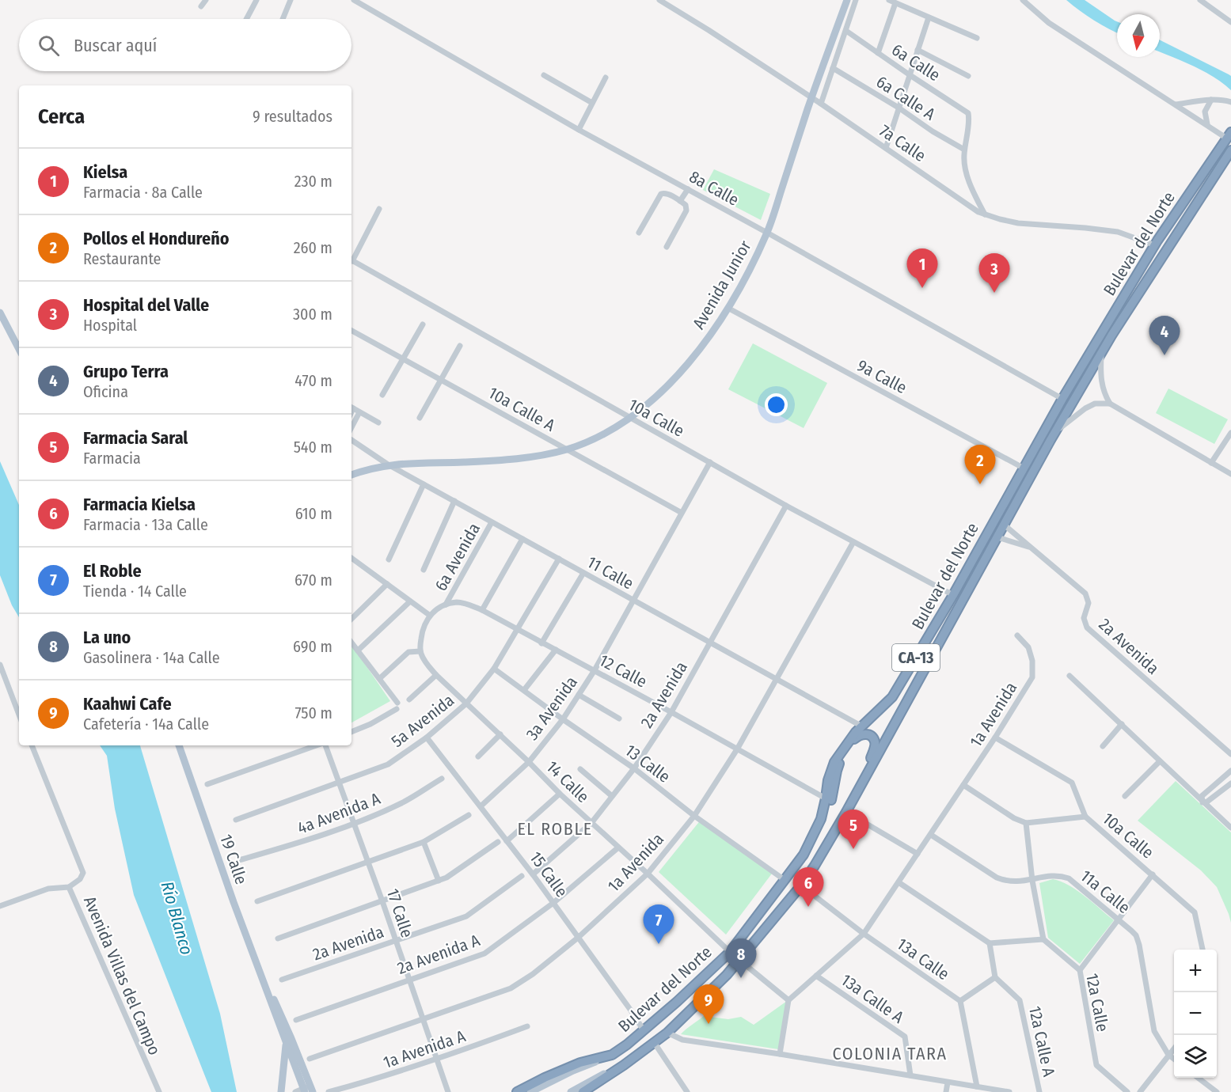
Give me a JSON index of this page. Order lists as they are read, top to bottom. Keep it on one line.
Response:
{"streets":{"highway":["Bulevar del Norte","CA-13"],"main road":["Avenida Junior","19 Calle"],"street":["6a Calle","6a Calle A","7a Calle","8a Calle","9a Calle","10a Calle A","10a Calle","6a Avenida","11 Calle","2a Avenida","12 Calle","3a Avenida","1a Avenida","5a Avenida","13 Calle","14 Calle","4a Avenida A","15 Calle","11a Calle","17 Calle","2a Avenida A","13a Calle","Avenida Villas del Campo","13a Calle A","12a Calle","12a Calle A","1a Avenida A"]},"crossings":[["6a Calle","6a Calle A"],["7a Calle","Bulevar del Norte"],["7a Calle","Avenida Junior"],["8a Calle","Bulevar del Norte"],["8a Calle","Avenida Junior"],["Bulevar del Norte","9a Calle"],["Bulevar del Norte","10a Calle"],["Bulevar del Norte","11 Calle"],["Bulevar del Norte","2a Avenida"],["Bulevar del Norte","12 Calle"],["Bulevar del Norte","13 Calle"],["Bulevar del Norte","14 Calle"],["Bulevar del Norte","15 Calle"],["Bulevar del Norte","13a Calle"],["Avenida Junior","9a Calle"],["Avenida Junior","10a Calle A"],["Avenida Junior","10a Calle"],["Avenida Junior","11 Calle"],["10a Calle A","3a Avenida"],["10a Calle","2a Avenida"],["10a Calle","3a Avenida"],["10a Calle","1a Avenida"],["6a Avenida","11 Calle"],["6a Avenida","12 Calle"],["11 Calle","2a Avenida"],["11 Calle","3a Avenida"],["11 Calle","1a Avenida"],["11 Calle","5a Avenida"],["2a Avenida","12 Calle"],["2a Avenida","13 Calle"],["2a Avenida","14 Calle"],["2a Avenida","15 Calle"],["2a Avenida","17 Calle"],["12 Calle","3a Avenida"],["12 Calle","1a Avenida"],["12 Calle","5a Avenida"],["3a Avenida","13 Calle"],["3a Avenida","14 Calle"],["3a Avenida","15 Calle"],["1a Avenida","13 Calle"],["1a Avenida","14 Calle"],["1a Avenida","15 Calle"],["1a Avenida","11a Calle"],["1a Avenida","17 Calle"],["1a Avenida","13a Calle"],["1a Avenida","13a Calle A"],["5a Avenida","13 Calle"],["5a Avenida","14 Calle"],["5a Avenida","15 Calle"],["5a Avenida","17 Calle"],["14 Calle","2a Avenida A"],["4a Avenida A","17 Calle"],["15 Calle","2a Avenida A"],["17 Calle","2a Avenida A"],["17 Calle","1a Avenida A"]],"districts":["EL ROBLE","COLONIA TARA"],"water":["Río Blanco"],"north":"bottom","page":{"search":"Buscar aquí","heading":["Cerca","9 resultados"],"list":[{"mark":"1","name":"Kielsa","note":"Farmacia · 8a Calle","value":"230 m"},{"mark":"2","name":"Pollos el Hondureño","note":"Restaurante","value":"260 m"},{"mark":"3","name":"Hospital del Valle","note":"Hospital","value":"300 m"},{"mark":"4","name":"Grupo Terra","note":"Oficina","value":"470 m"},{"mark":"5","name":"Farmacia Saral","note":"Farmacia","value":"540 m"},{"mark":"6","name":"Farmacia Kielsa","note":"Farmacia · 13a Calle","value":"610 m"},{"mark":"7","name":"El Roble","note":"Tienda · 14 Calle","value":"670 m"},{"mark":"8","name":"La uno","note":"Gasolinera · 14a Calle","value":"690 m"},{"mark":"9","name":"Kaahwi Cafe","note":"Cafetería · 14a Calle","value":"750 m"}],"pins":["1","3","4","2","5","6","7","8","9"],"map_buttons":["+","−"]}}
